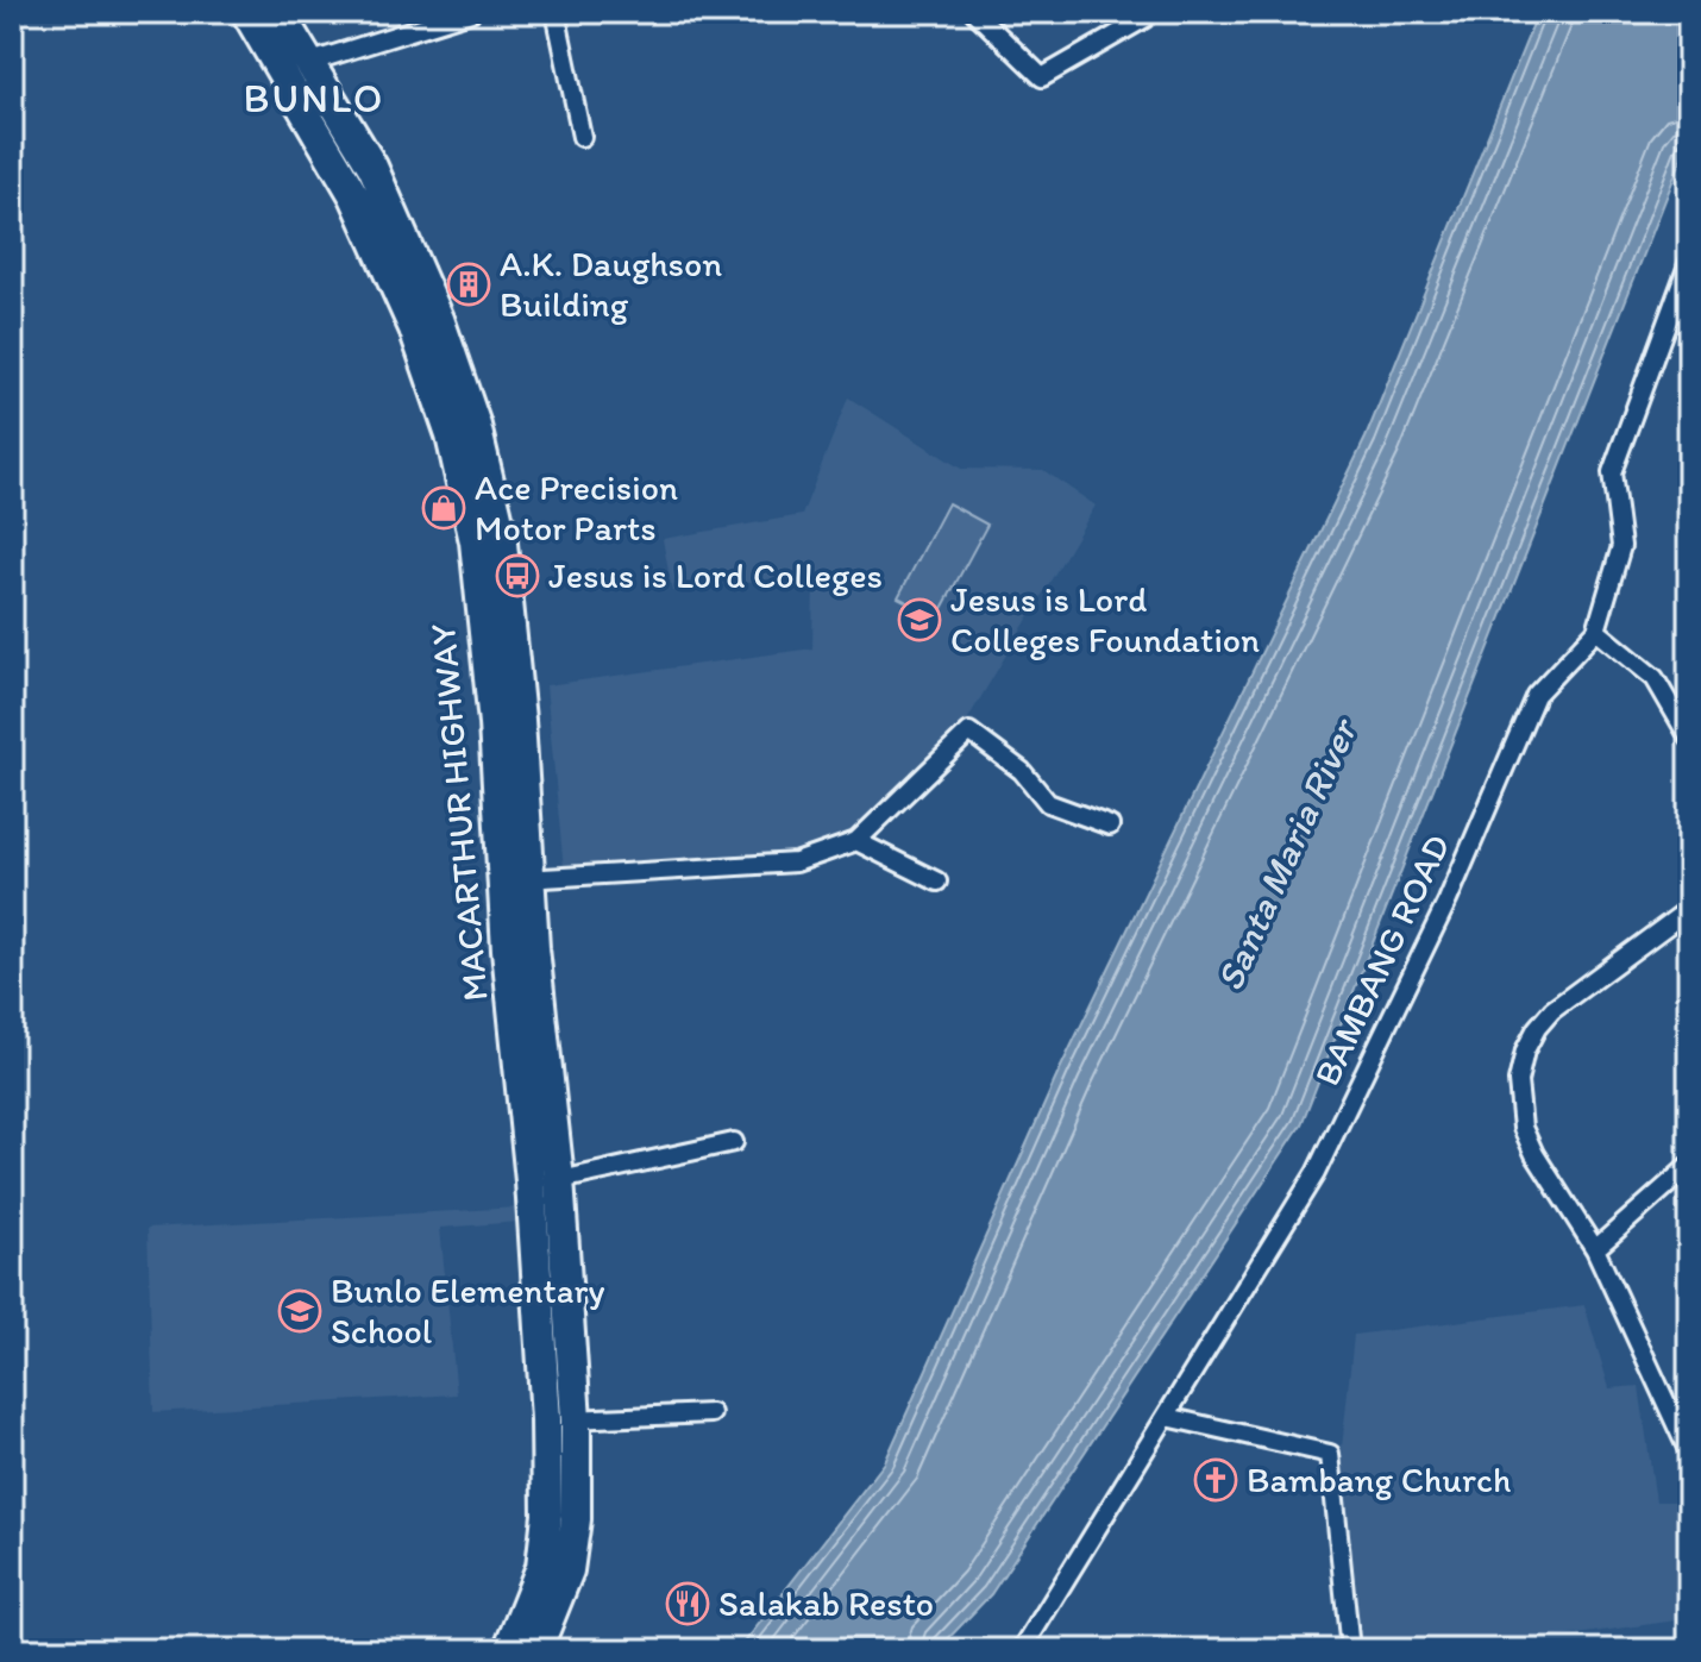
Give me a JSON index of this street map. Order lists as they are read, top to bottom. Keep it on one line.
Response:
{"streets":{"highway":["MACARTHUR HIGHWAY"],"street":["BAMBANG ROAD"]},"districts":["BUNLO"],"water":["Santa Maria River"],"places":{"building":["A.K. Daughson Building"],"shop":["Ace Precision Motor Parts"],"bus stop":["Jesus is Lord Colleges"],"school or university":["Jesus is Lord Colleges Foundation","Bunlo Elementary School"],"church":["Bambang Church"],"restaurant":["Salakab Resto"]}}
